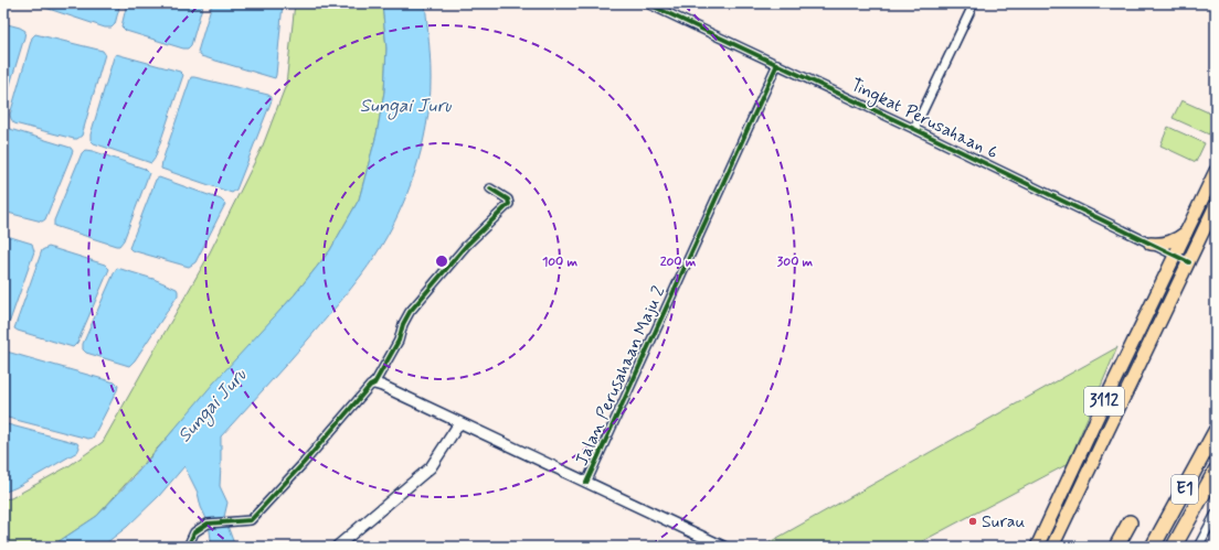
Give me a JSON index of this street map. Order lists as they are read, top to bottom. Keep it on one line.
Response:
{"streets":{"highway":["E1"],"main road":["3112"],"street":["Tingkat Perusahaan 6","Jalan Perusahaan Maju 2"]},"crossings":[["Tingkat Perusahaan 6","Jalan Perusahaan Maju 2"],["Tingkat Perusahaan 6","3112"]],"water":["Sungai Juru"],"places":["Surau"],"rings":["100 m","200 m","300 m"]}
